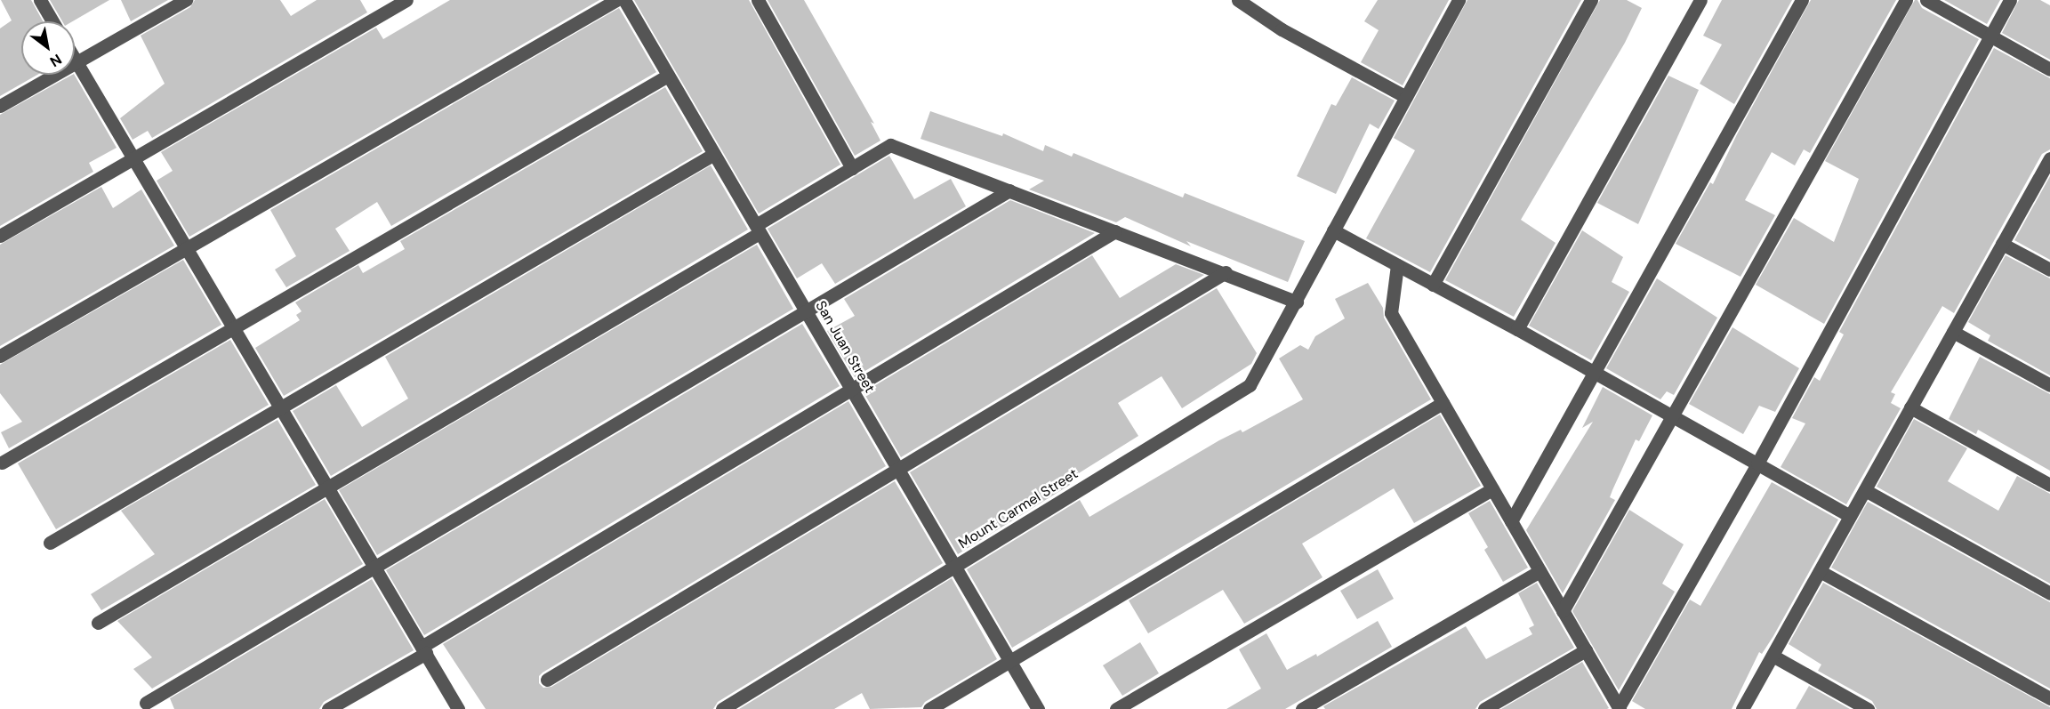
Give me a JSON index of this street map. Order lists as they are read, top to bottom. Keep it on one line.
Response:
{"streets":{"street":["San Juan Street","Mount Carmel Street"]},"crossings":[["San Juan Street","Mount Carmel Street"]],"north":"bottom right"}
